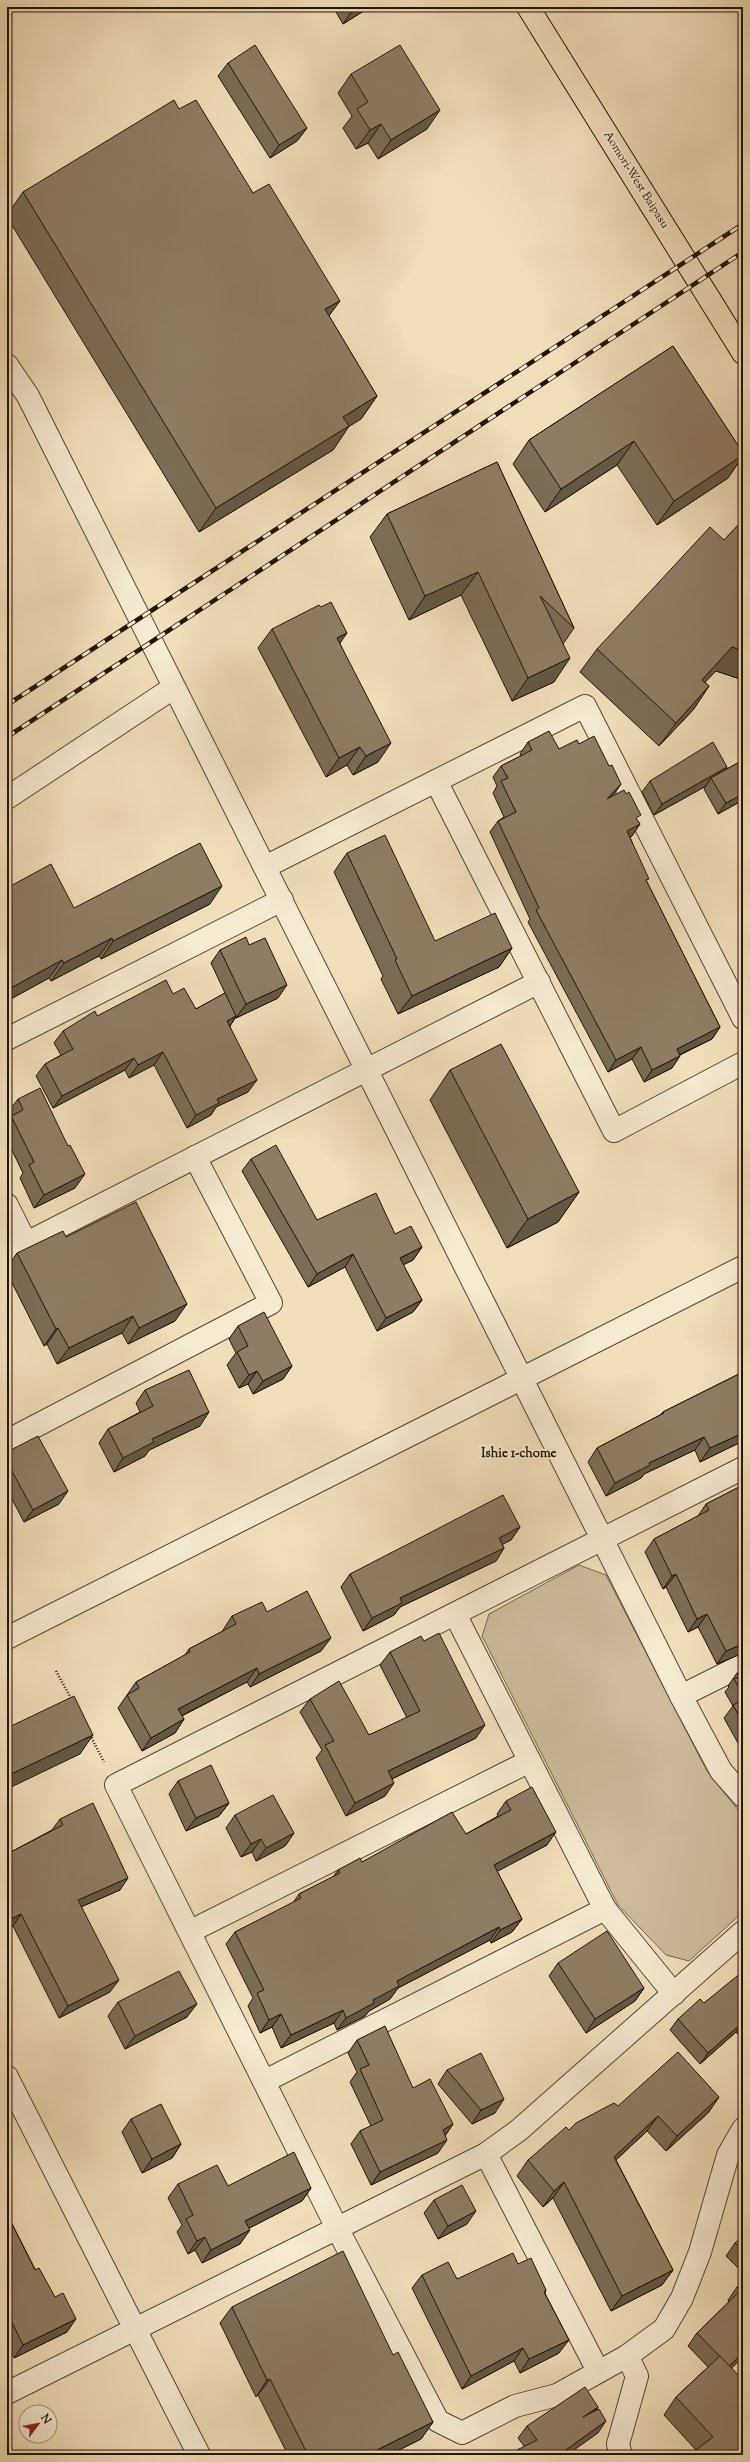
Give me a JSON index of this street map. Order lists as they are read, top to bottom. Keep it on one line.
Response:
{"streets":{"highway":["Aomori-West Baipasu"]},"districts":["Ishie 1-chome"],"north":"top right"}
